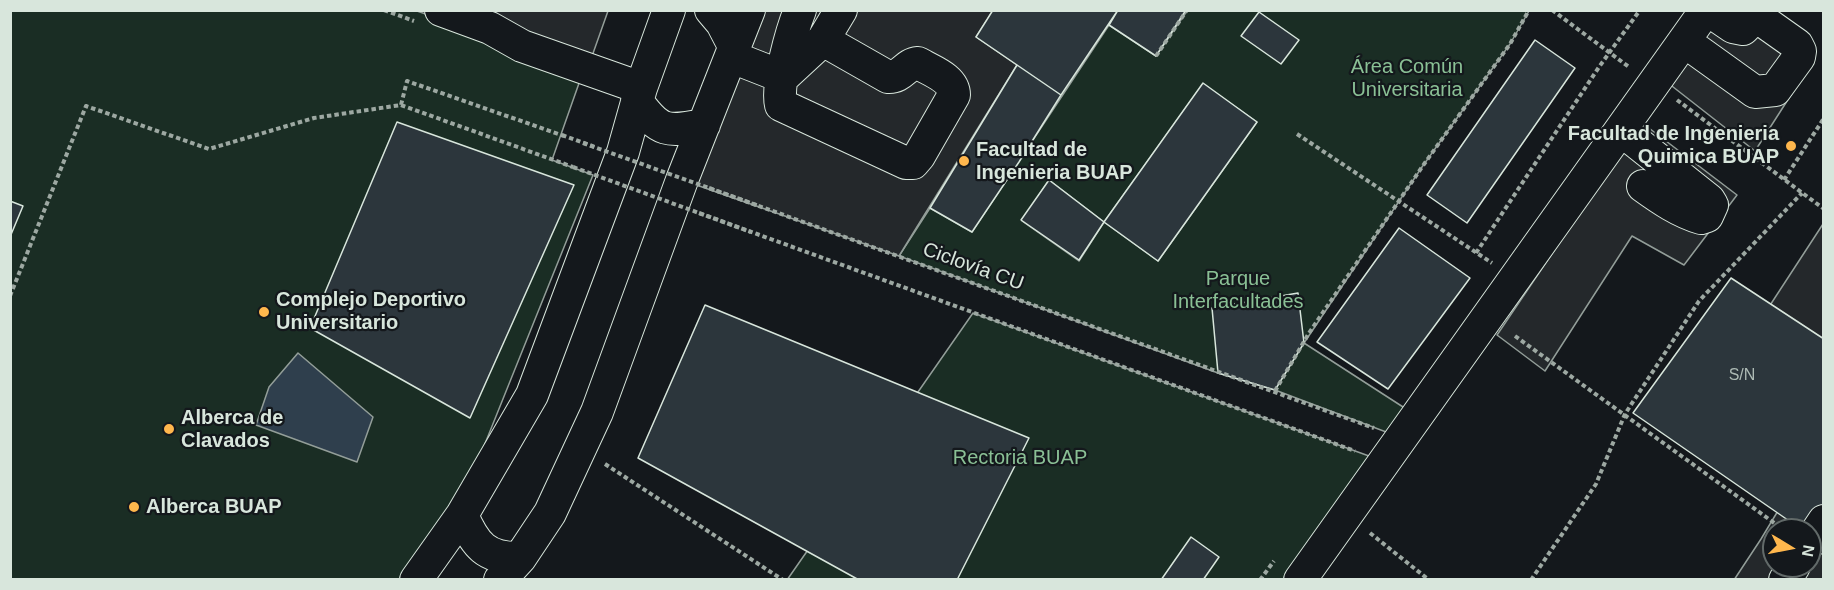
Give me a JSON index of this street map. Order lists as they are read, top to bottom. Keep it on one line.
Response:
{"streets":{"path":["Ciclovía CU"]},"parks":["Área Común Universitaria","Parque Interfacultades","Rectoria BUAP"],"places":["Facultad de Ingenieria Quimica BUAP","Facultad de Ingenieria BUAP","Complejo Deportivo Universitario","Alberca de Clavados","Alberca BUAP"],"house_numbers":["S/N"],"north":"right"}
